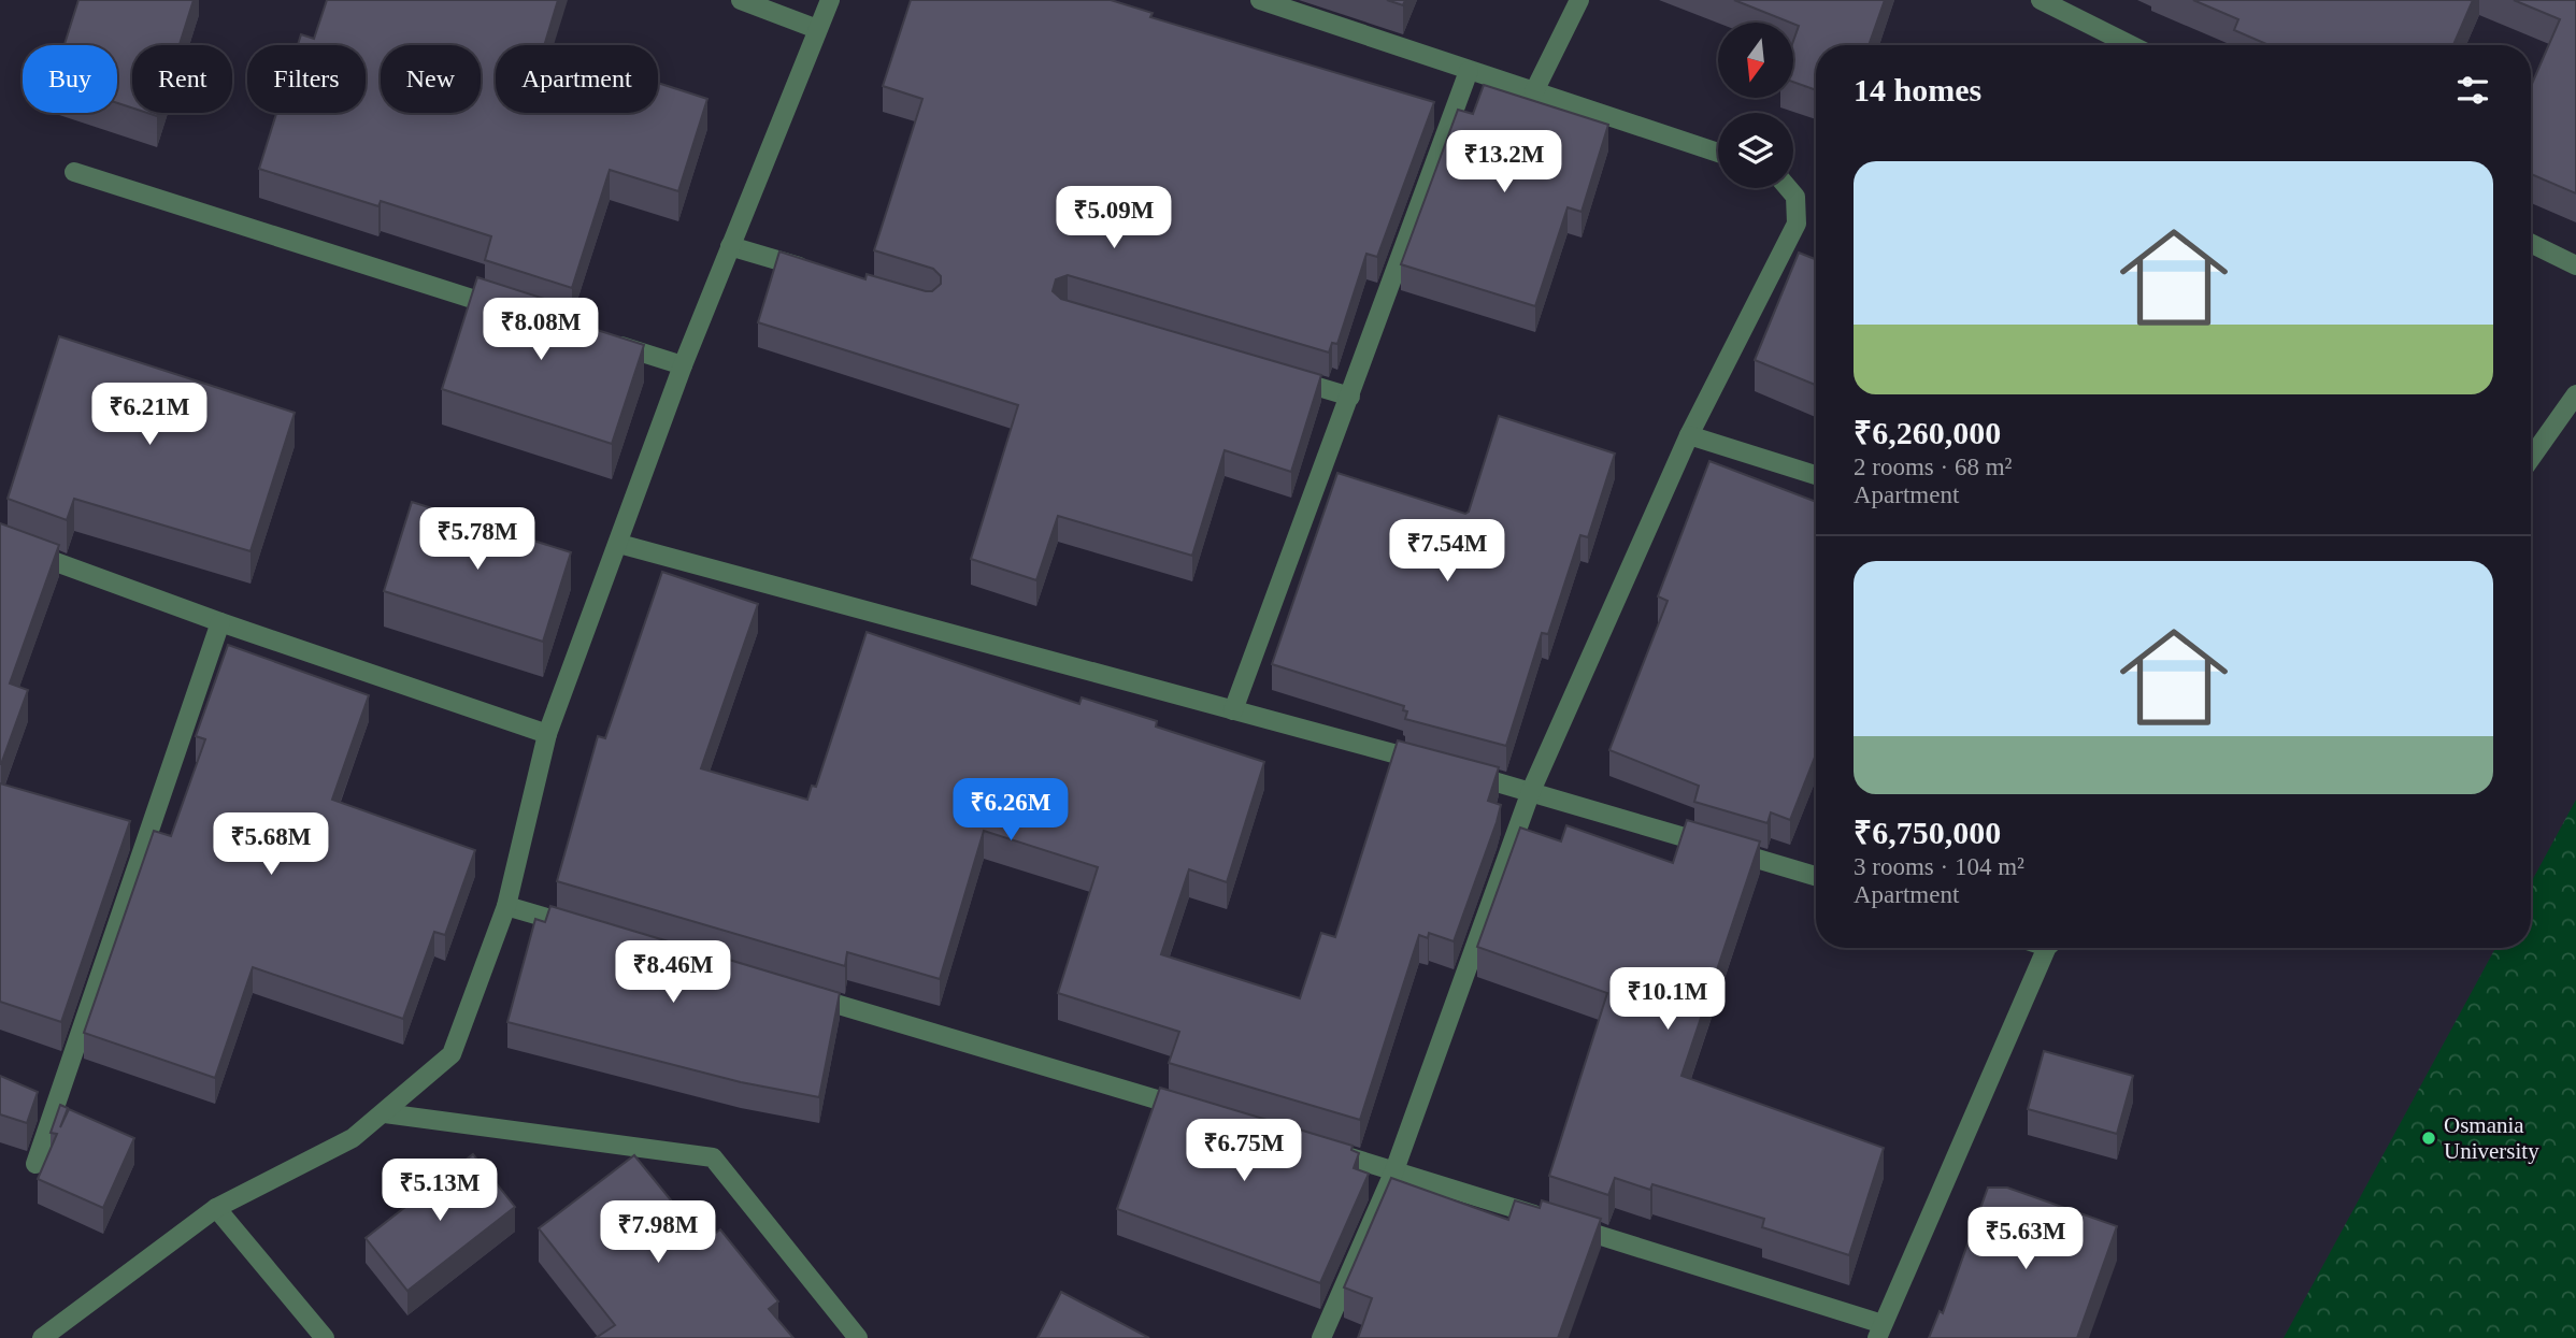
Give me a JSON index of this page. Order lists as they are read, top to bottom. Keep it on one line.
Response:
{"places":["Osmania University"],"north":"bottom","page":{"chip":["Buy","Rent","Filters","New","Apartment"],"heading":"14 homes","price":["₹13.2M","₹5.09M","₹8.08M","₹6.21M","₹5.78M","₹7.54M","₹6.26M","₹5.68M","₹8.46M","₹10.1M","₹6.75M","₹5.13M","₹7.98M","₹5.63M"],"list":[{"name":"₹6,260,000","note":"2 rooms · 68 m² · Apartment"},{"name":"₹6,750,000","note":"3 rooms · 104 m² · Apartment"}]}}
